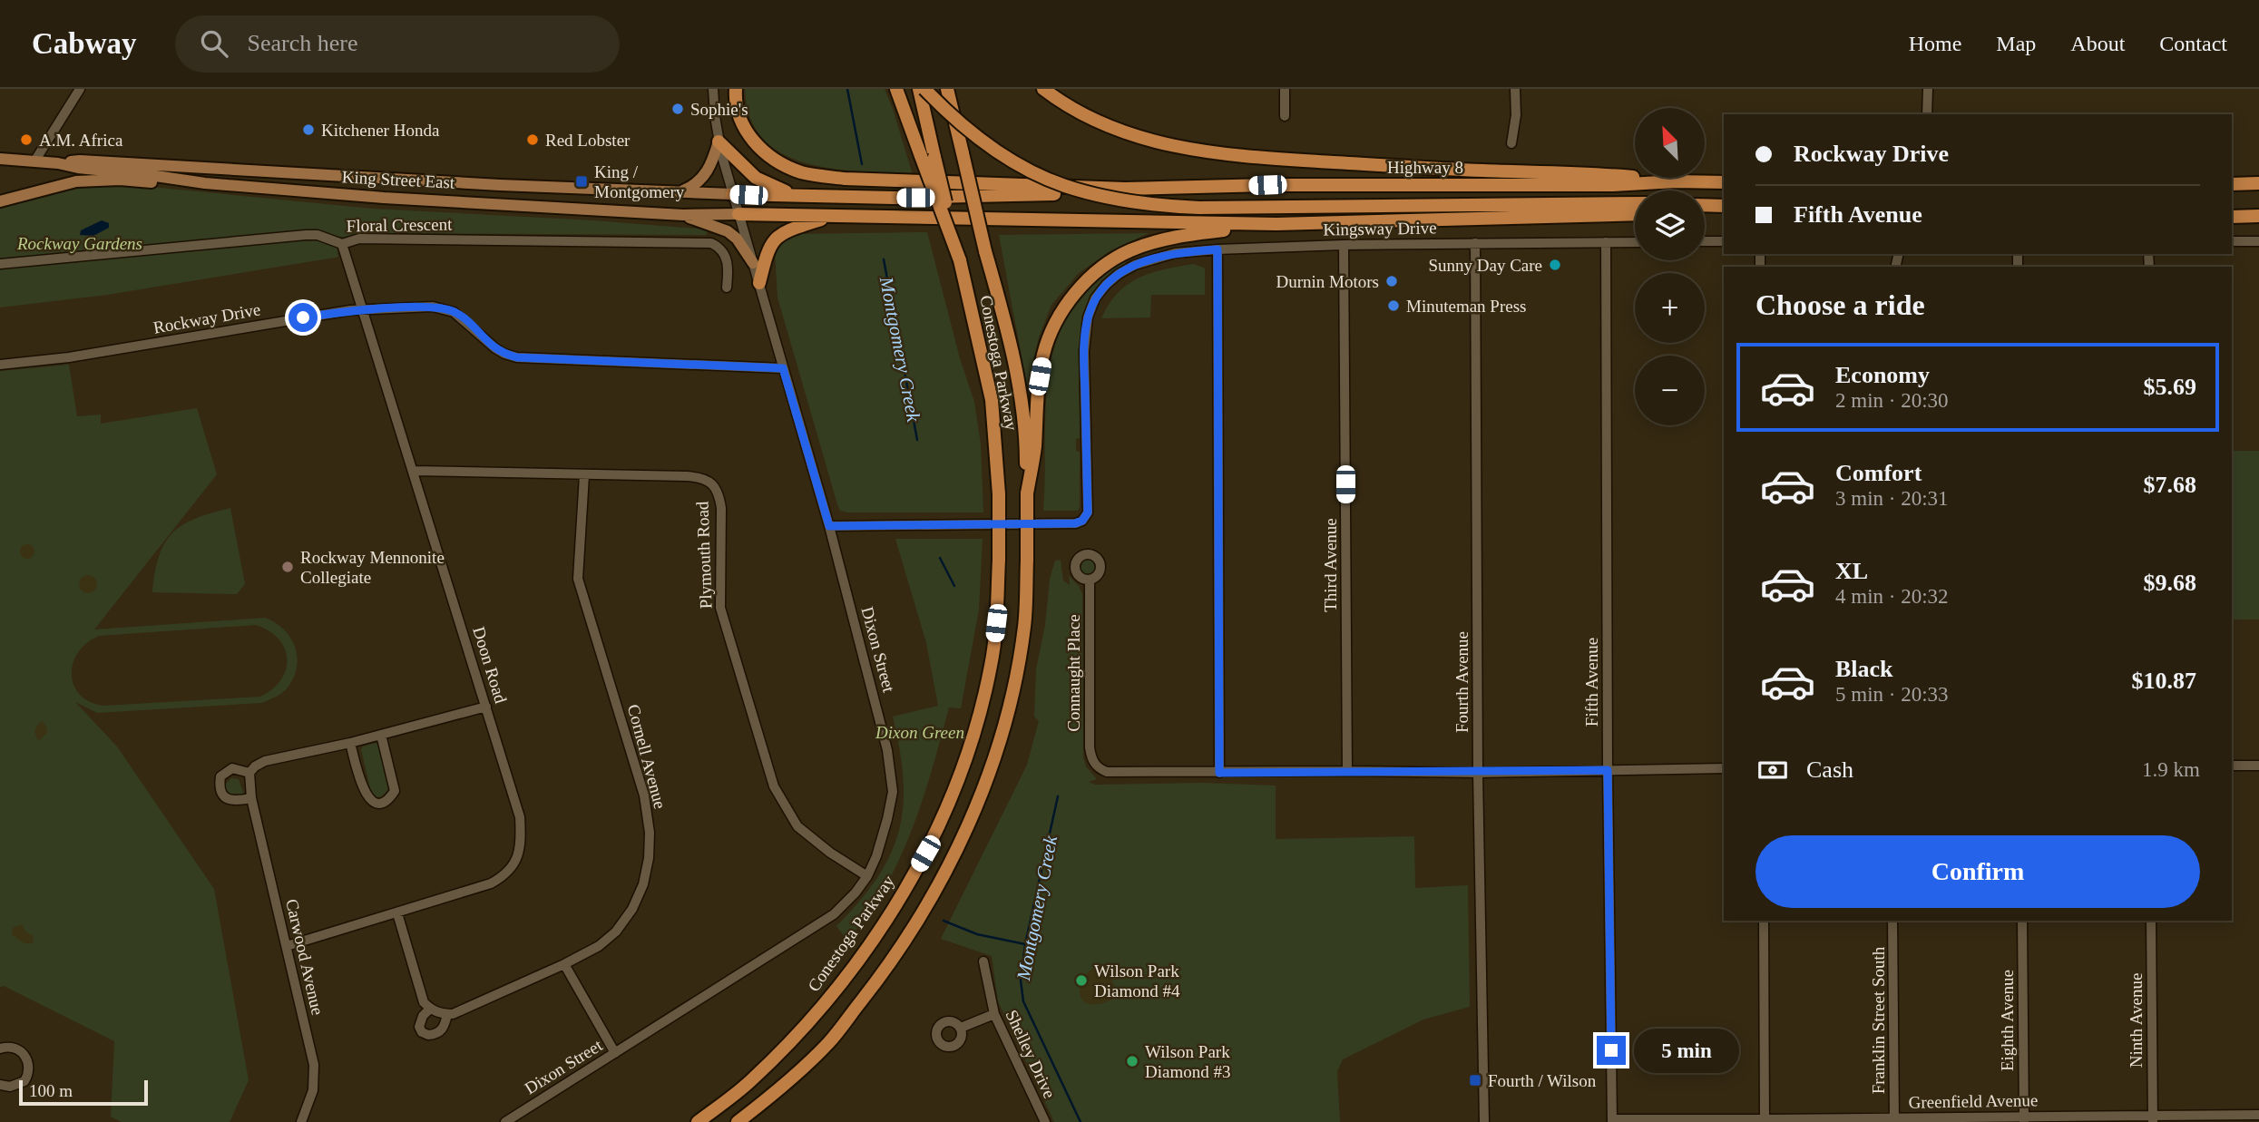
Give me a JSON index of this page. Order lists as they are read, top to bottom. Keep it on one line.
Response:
{"streets":{"highway":["Highway 8","Conestoga Parkway"],"main road":["King Street East"],"street":["Floral Crescent","Kingsway Drive","Rockway Drive","Plymouth Road","Third Avenue","Dixon Street","Doon Road","Connaught Place","Fourth Avenue","Fifth Avenue","Cornell Avenue","Carwood Avenue","Franklin Street South","Eighth Avenue","Ninth Avenue","Shelley Drive","Greenfield Avenue"]},"crossings":[["King Street East","Dixon Street"],["Floral Crescent","Doon Road"],["Kingsway Drive","Third Avenue"],["Kingsway Drive","Dixon Street"],["Kingsway Drive","Fourth Avenue"],["Kingsway Drive","Fifth Avenue"],["Rockway Drive","Dixon Street"],["Rockway Drive","Doon Road"],["Plymouth Road","Dixon Street"],["Plymouth Road","Doon Road"],["Plymouth Road","Cornell Avenue"],["Doon Road","Carwood Avenue"],["Fifth Avenue","Greenfield Avenue"],["Franklin Street South","Greenfield Avenue"],["Eighth Avenue","Greenfield Avenue"],["Ninth Avenue","Greenfield Avenue"]],"water":["Montgomery Creek"],"parks":["Rockway Gardens","Dixon Green"],"places":{"other":["Sophie's","Kitchener Honda","A.M. Africa","Red Lobster","Sunny Day Care","Durnin Motors","Minuteman Press","Rockway Mennonite Collegiate","Wilson Park Diamond #4","Wilson Park Diamond #3"],"transit":["King / Montgomery","Fourth / Wilson"]},"scale_bar":"100 m","north":"top left","page":{"header":"Cabway","search":"Search here","nav":["Home","Map","About","Contact"],"map_buttons":["+","−"],"banner":["Rockway Drive","Fifth Avenue"],"heading":"Choose a ride","list":[{"name":"Economy","note":"2 min · 20:30","value":"$5.69"},{"name":"Comfort","note":"3 min · 20:31","value":"$7.68"},{"name":"XL","note":"4 min · 20:32","value":"$9.68"},{"name":"Black","note":"5 min · 20:33","value":"$10.87"}],"pay":["Cash","1.9 km"],"buttons":"Confirm","bubble":"5 min","scale":"100 m"}}
